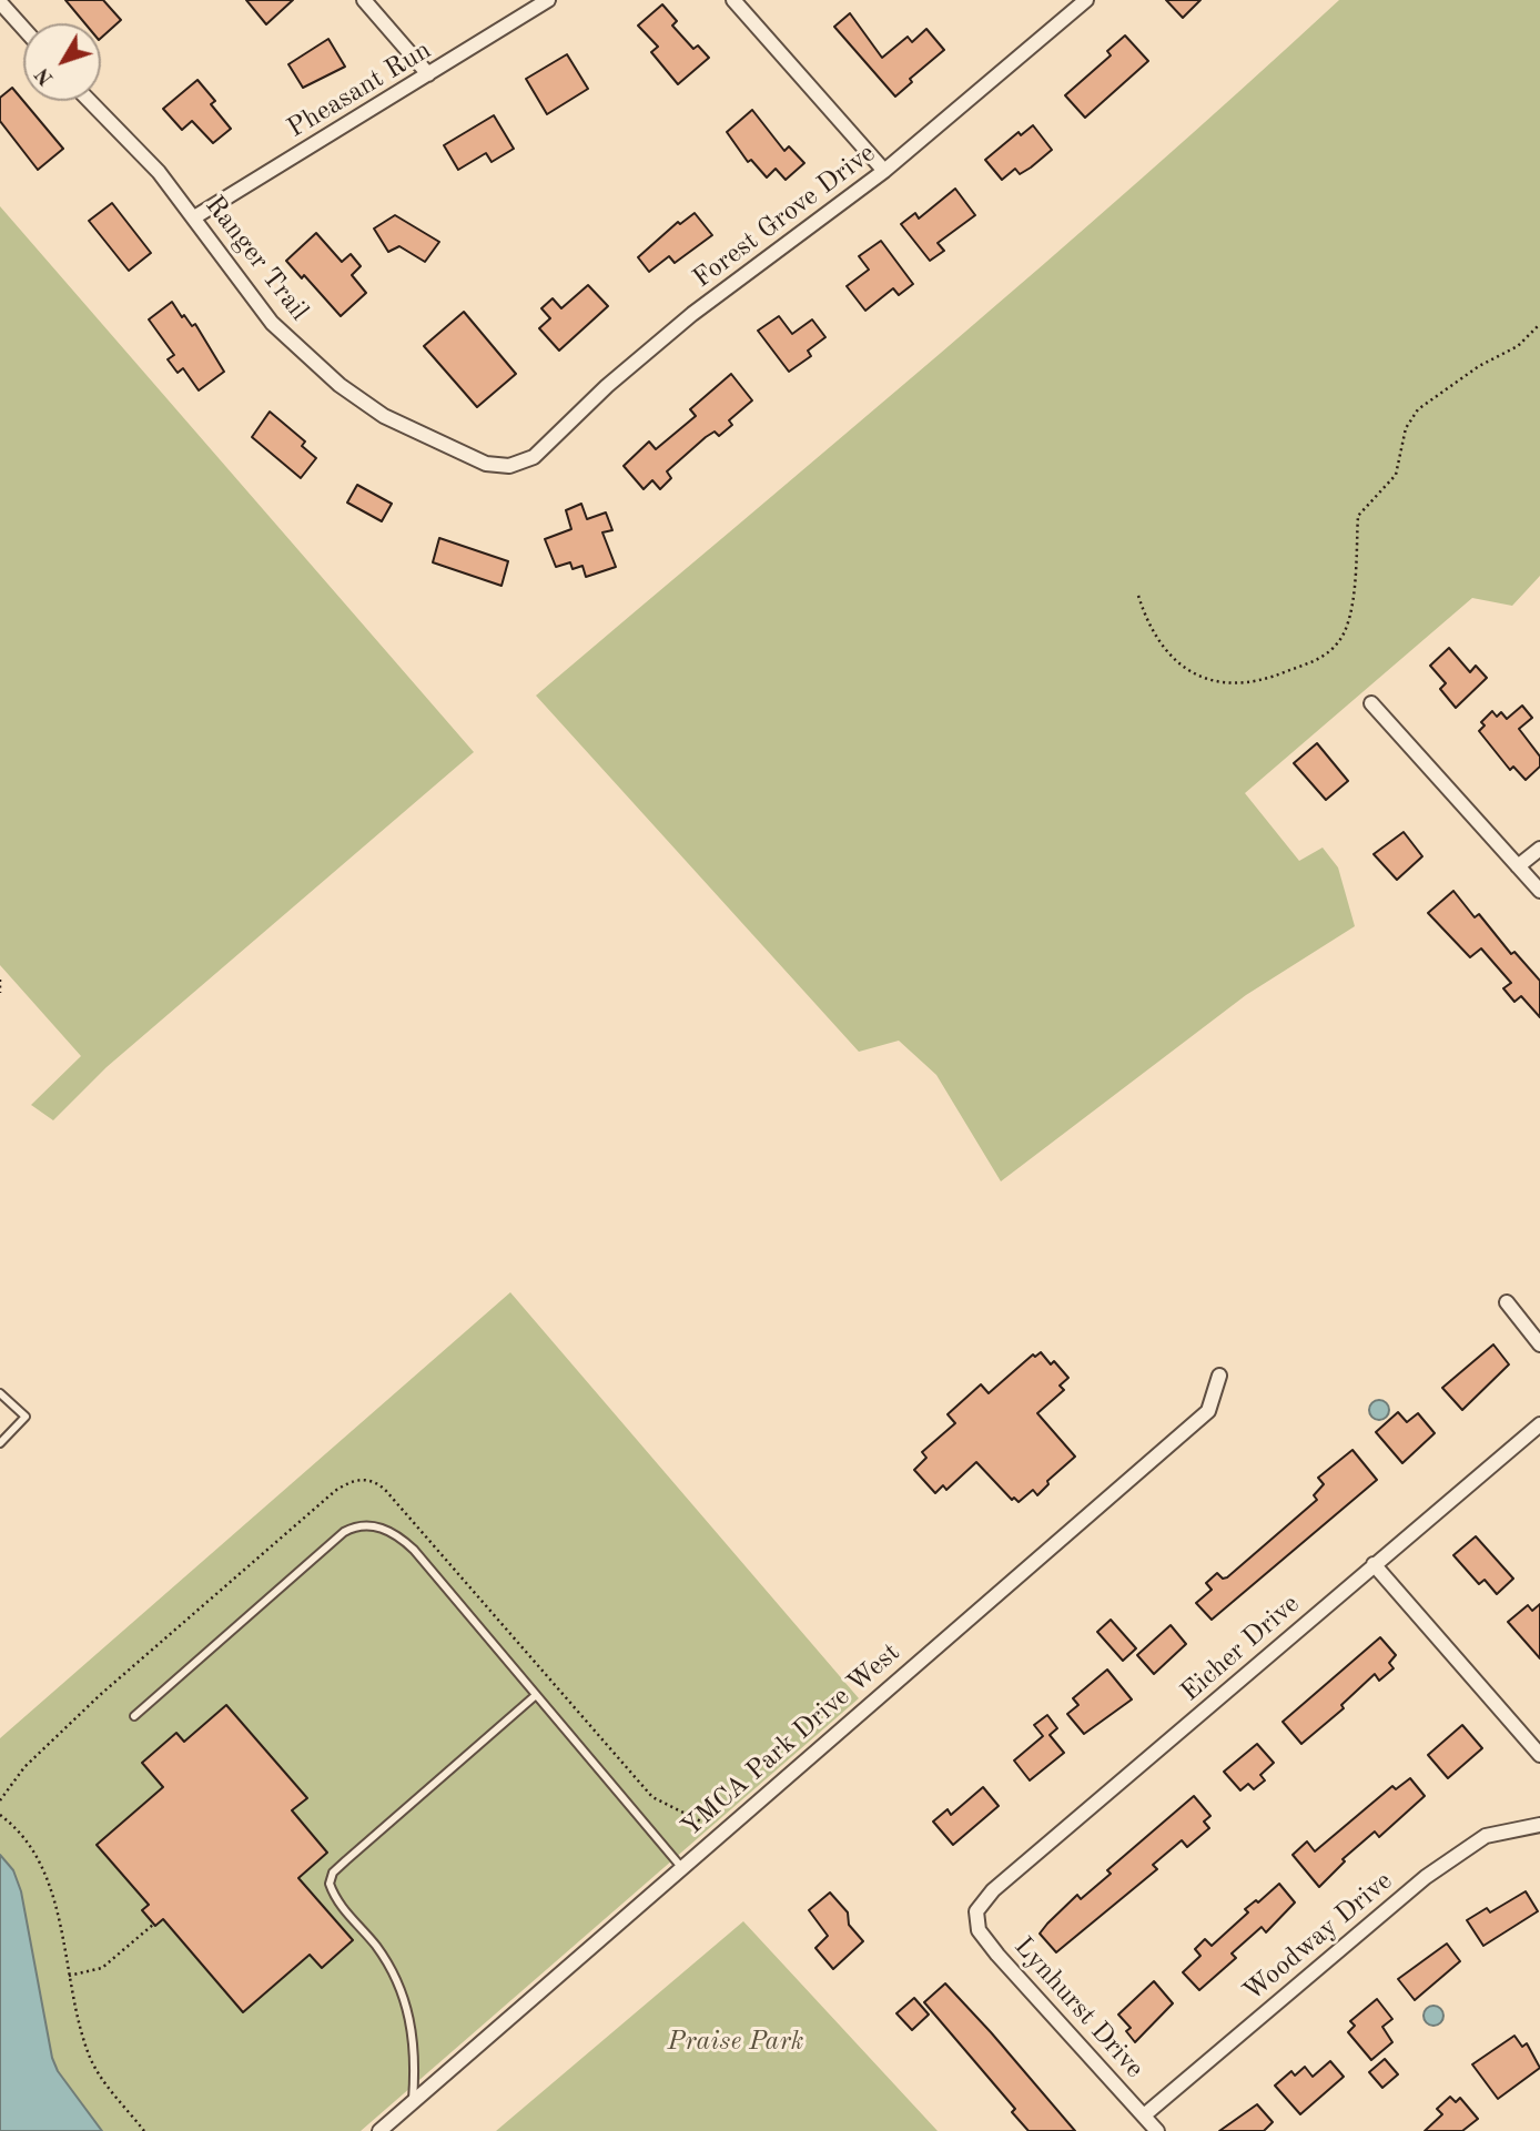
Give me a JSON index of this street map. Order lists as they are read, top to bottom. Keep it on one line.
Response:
{"streets":{"street":["Pheasant Run","Forest Grove Drive","Ranger Trail","Eicher Drive","YMCA Park Drive West","Woodway Drive","Lynhurst Drive"]},"crossings":[["Pheasant Run","Ranger Trail"],["Forest Grove Drive","Ranger Trail"],["Eicher Drive","Lynhurst Drive"],["Woodway Drive","Lynhurst Drive"]],"parks":["Praise Park"],"north":"bottom left"}
